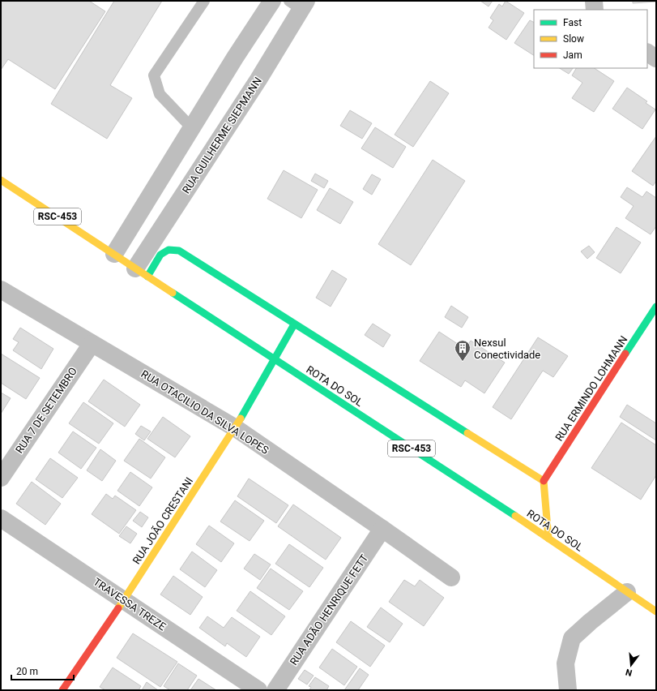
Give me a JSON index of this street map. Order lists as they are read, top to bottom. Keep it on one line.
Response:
{"streets":{"main road":["RSC-453","ROTA DO SOL","RUA ERMINDO LOHMANN","RUA JOÃO CRESTANI"],"street":["RUA GUILHERME SIEPMANN","RUA 7 DE SETEMBRO","RUA OTACILIO DA SILVA LOPES","TRAVESSA TREZE","RUA ADÃO HENRIQUE FETT"]},"crossings":[["RUA GUILHERME SIEPMANN","ROTA DO SOL"],["ROTA DO SOL","RUA JOÃO CRESTANI"],["RUA 7 DE SETEMBRO","RUA OTACILIO DA SILVA LOPES"],["RUA OTACILIO DA SILVA LOPES","RUA JOÃO CRESTANI"],["RUA OTACILIO DA SILVA LOPES","RUA ADÃO HENRIQUE FETT"],["RUA JOÃO CRESTANI","TRAVESSA TREZE"]],"places":{"building":["Nexsul Conectividade"]},"legend":["Fast","Slow","Jam"],"scale_bar":"20 m","north":"bottom"}
